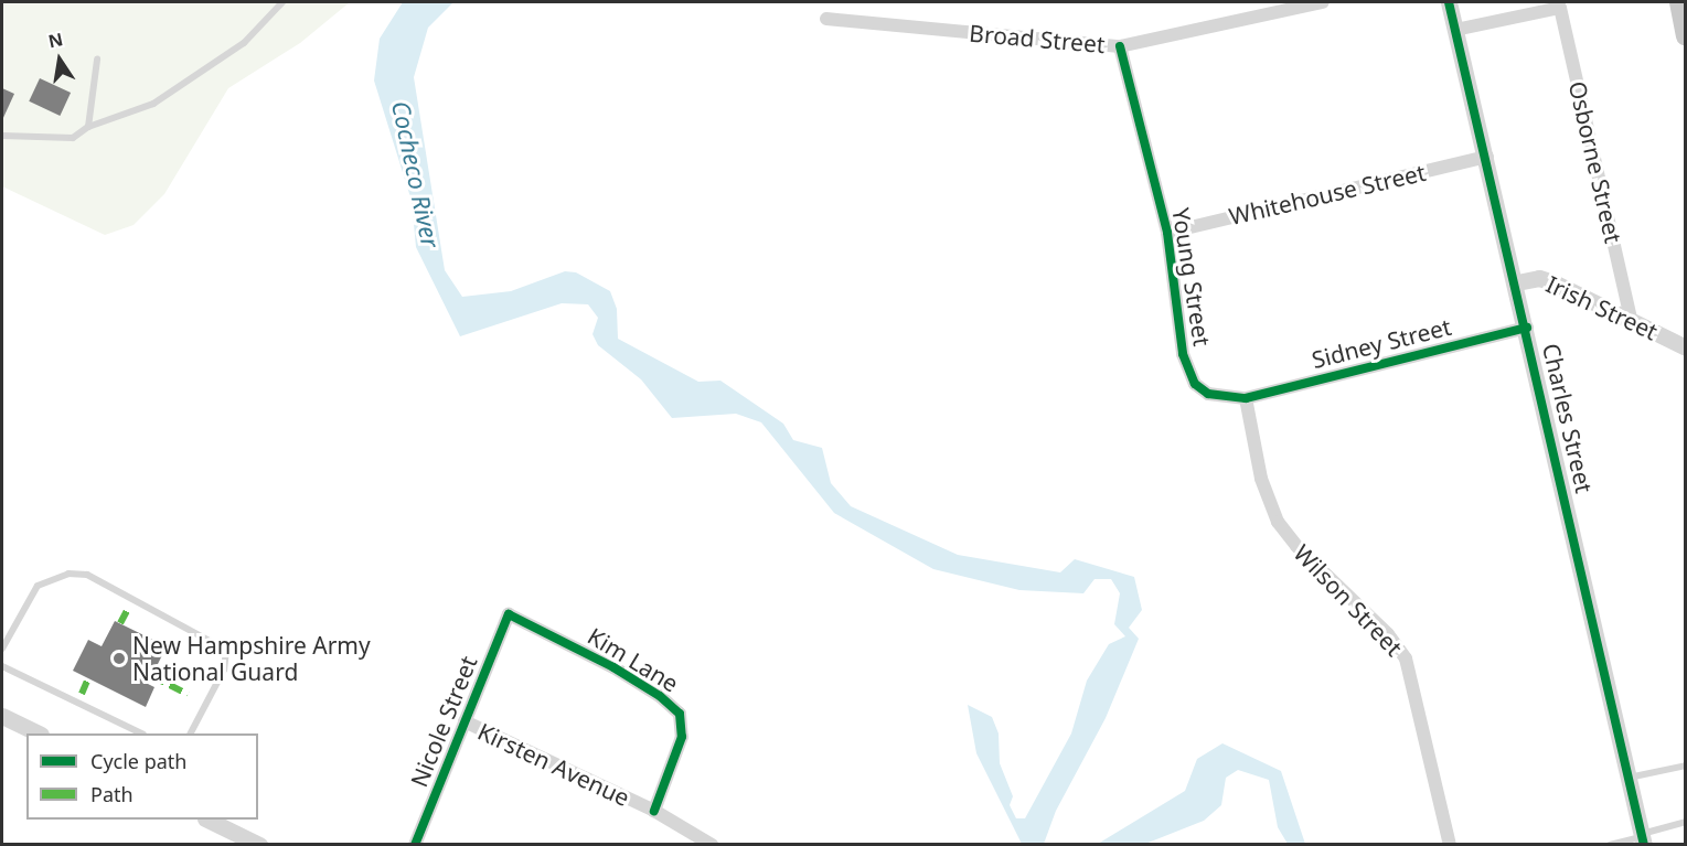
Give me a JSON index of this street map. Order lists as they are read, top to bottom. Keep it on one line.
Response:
{"streets":{"street":["Broad Street","Osborne Street","Whitehouse Street","Young Street","Irish Street","Sidney Street","Charles Street","Wilson Street","Kim Lane","Nicole Street","Kirsten Avenue"]},"crossings":[["Broad Street","Young Street"],["Osborne Street","Irish Street"],["Osborne Street","Charles Street"],["Whitehouse Street","Young Street"],["Whitehouse Street","Charles Street"],["Young Street","Sidney Street"],["Young Street","Wilson Street"],["Irish Street","Charles Street"],["Sidney Street","Charles Street"],["Sidney Street","Wilson Street"],["Kim Lane","Nicole Street"],["Kim Lane","Kirsten Avenue"],["Nicole Street","Kirsten Avenue"]],"water":["Cocheco River"],"places":["New Hampshire Army National Guard"],"legend":["Cycle path","Path"],"north":"top"}
